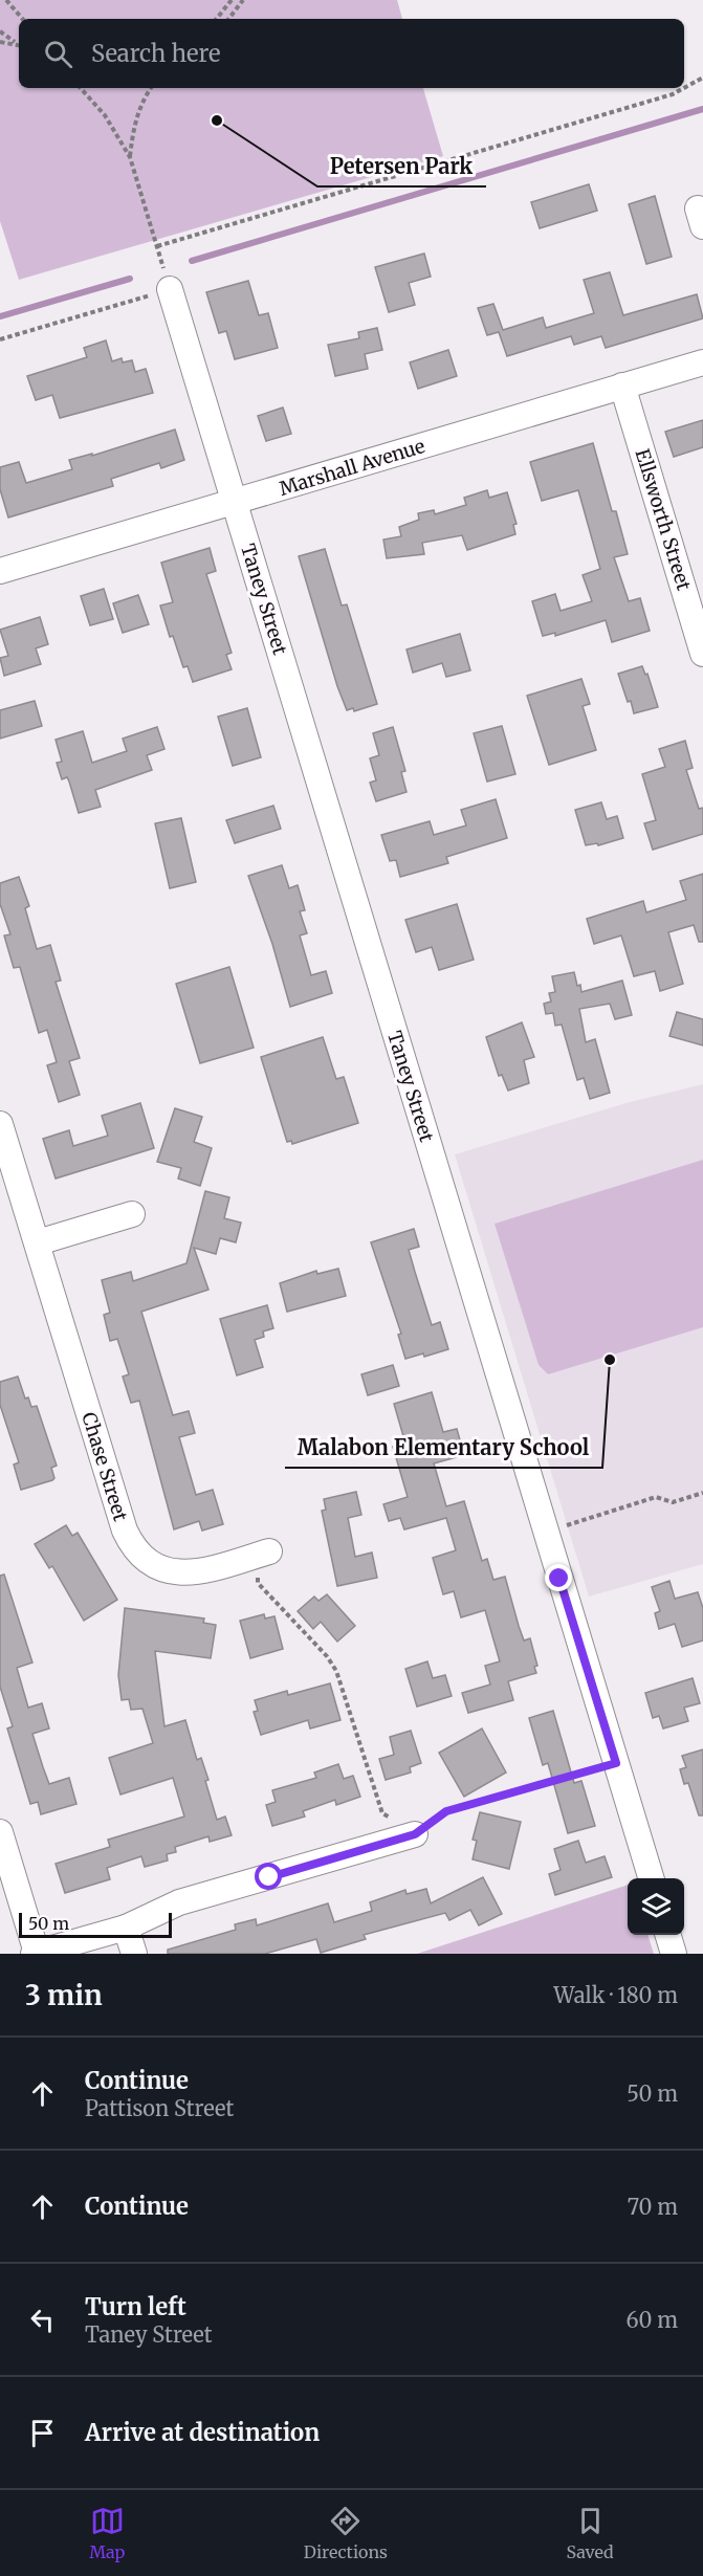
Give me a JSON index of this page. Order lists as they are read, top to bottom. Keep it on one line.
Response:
{"streets":{"street":["Marshall Avenue","Ellsworth Street","Taney Street","Chase Street"]},"crossings":[["Marshall Avenue","Ellsworth Street"],["Marshall Avenue","Taney Street"]],"places":["Petersen Park","Malabon Elementary School"],"scale_bar":"50 m","page":{"search":"Search here","scale":"50 m","heading":["3 min","Walk · 180 m"],"list":[["Continue","Pattison Street","50 m"],["Continue","70 m"],["Turn left","Taney Street","60 m"],"Arrive at destination"],"nav":["Map","Directions","Saved"]}}
